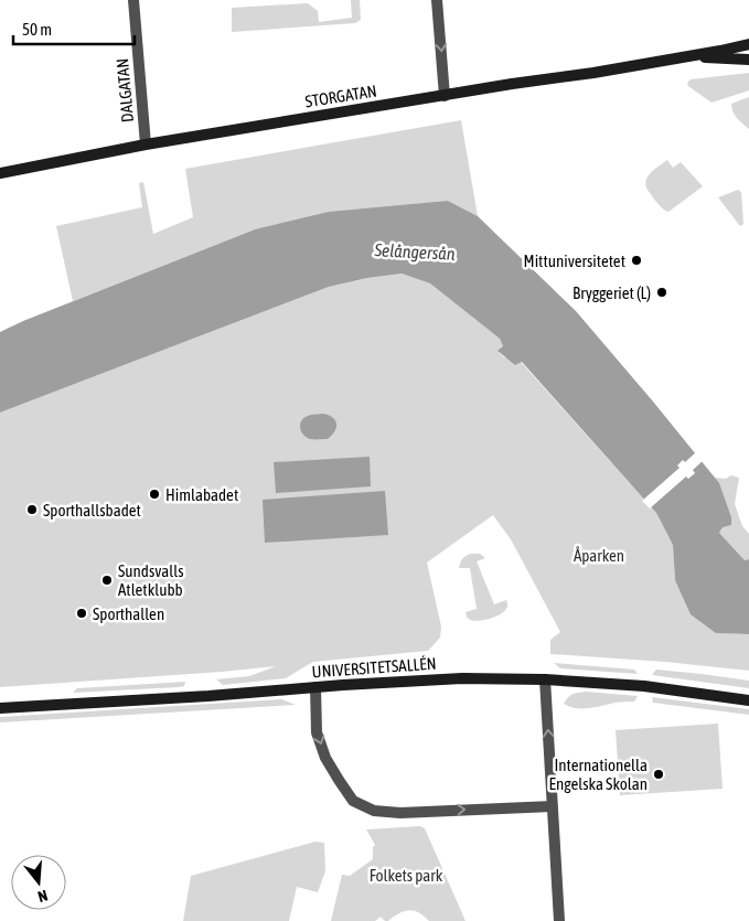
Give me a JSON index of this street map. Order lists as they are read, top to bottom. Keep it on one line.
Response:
{"streets":{"street":["DALGATAN","STORGATAN","UNIVERSITETSALLÉN"]},"crossings":[["DALGATAN","STORGATAN"]],"water":["Selångersån"],"parks":["Åparken","Folkets park"],"places":["Mittuniversitetet","Bryggeriet (L)","Himlabadet","Sporthallsbadet","Sundsvalls Atletklubb","Sporthallen","Internationella Engelska Skolan"],"scale_bar":"50 m","north":"bottom"}
